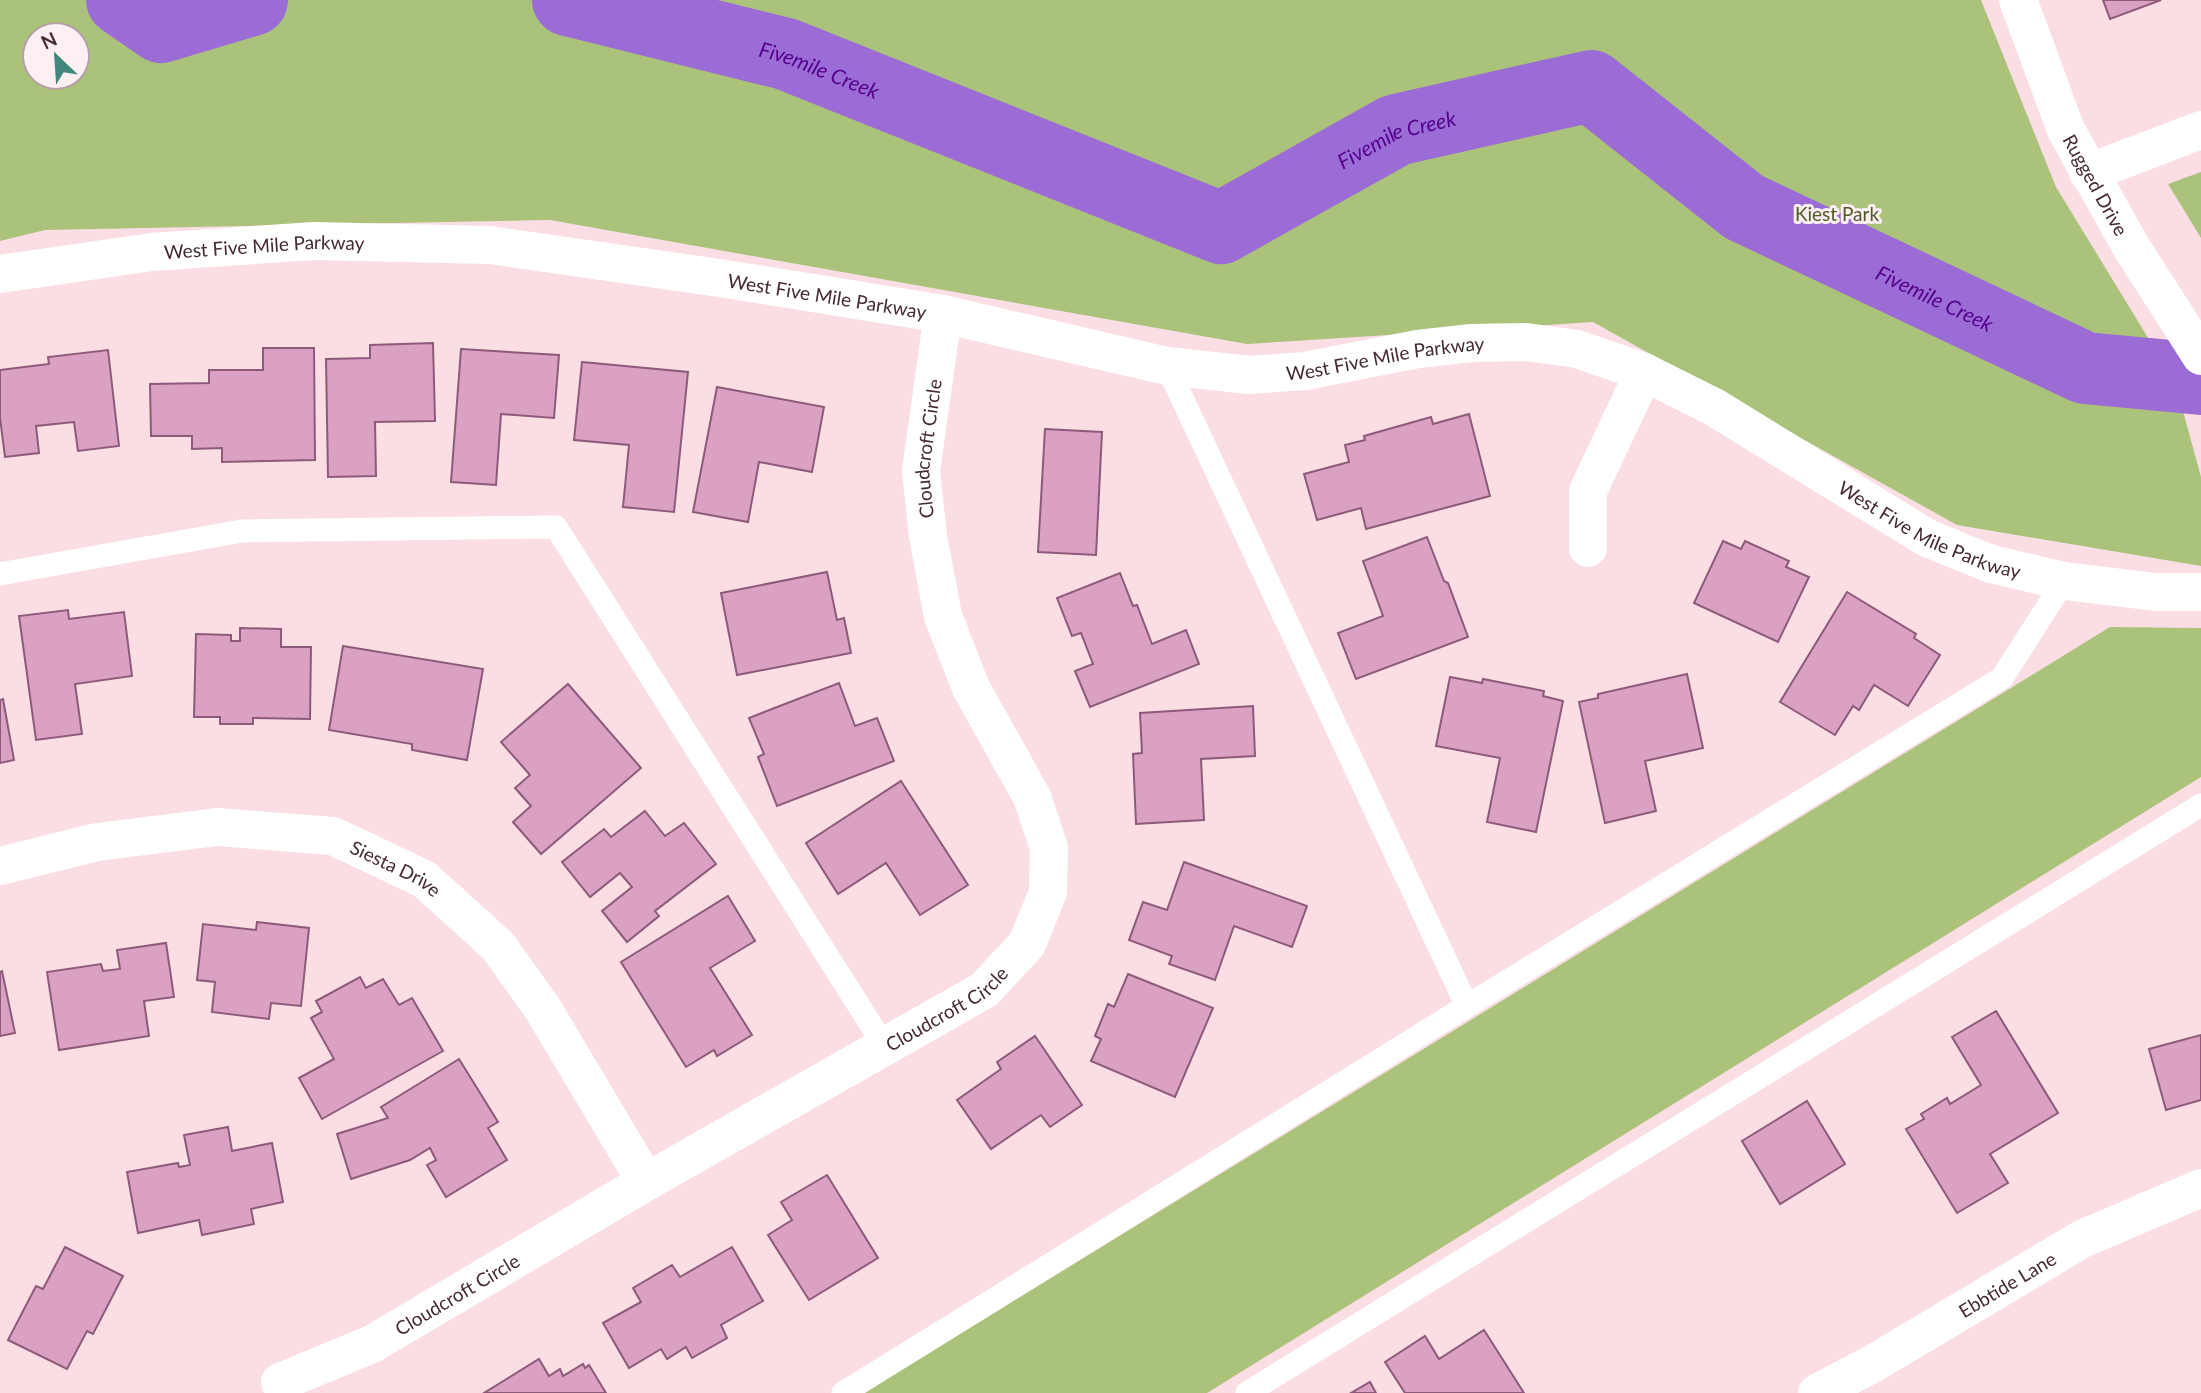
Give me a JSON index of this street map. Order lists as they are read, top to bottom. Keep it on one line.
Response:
{"streets":{"street":["Rugged Drive","West Five Mile Parkway","Cloudcroft Circle","Siesta Drive","Ebbtide Lane"]},"crossings":[["West Five Mile Parkway","Cloudcroft Circle"],["Cloudcroft Circle","Siesta Drive"]],"water":["Fivemile Creek"],"parks":["Kiest Park"],"north":"top left"}
